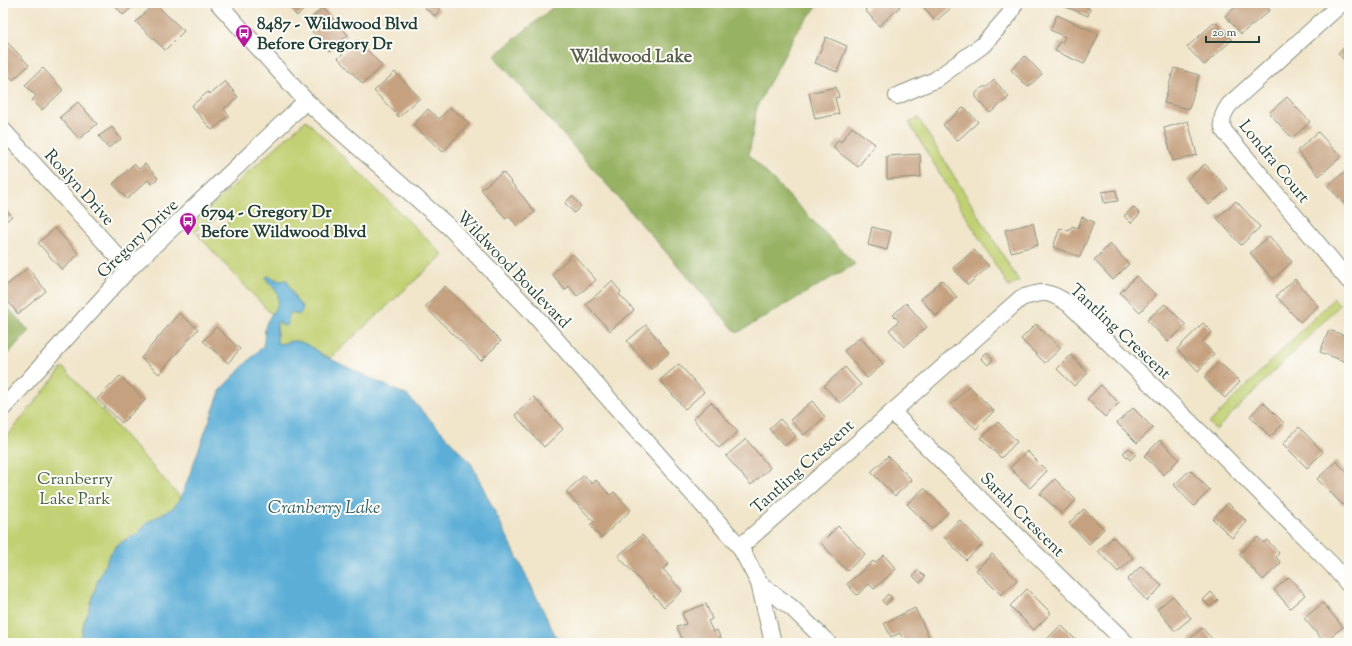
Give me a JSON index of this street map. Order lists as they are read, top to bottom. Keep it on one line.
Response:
{"streets":{"street":["Londra Court","Roslyn Drive","Gregory Drive","Wildwood Boulevard","Tantling Crescent","Sarah Crescent"]},"crossings":[["Roslyn Drive","Gregory Drive"],["Gregory Drive","Wildwood Boulevard"],["Wildwood Boulevard","Tantling Crescent"],["Tantling Crescent","Sarah Crescent"]],"districts":["Wildwood Lake"],"water":["Cranberry Lake"],"parks":["Cranberry Lake Park"],"places":{"bus stop":["8487 - Wildwood Blvd Before Gregory Dr","6794 - Gregory Dr Before Wildwood Blvd"]},"scale_bar":"20 m"}
